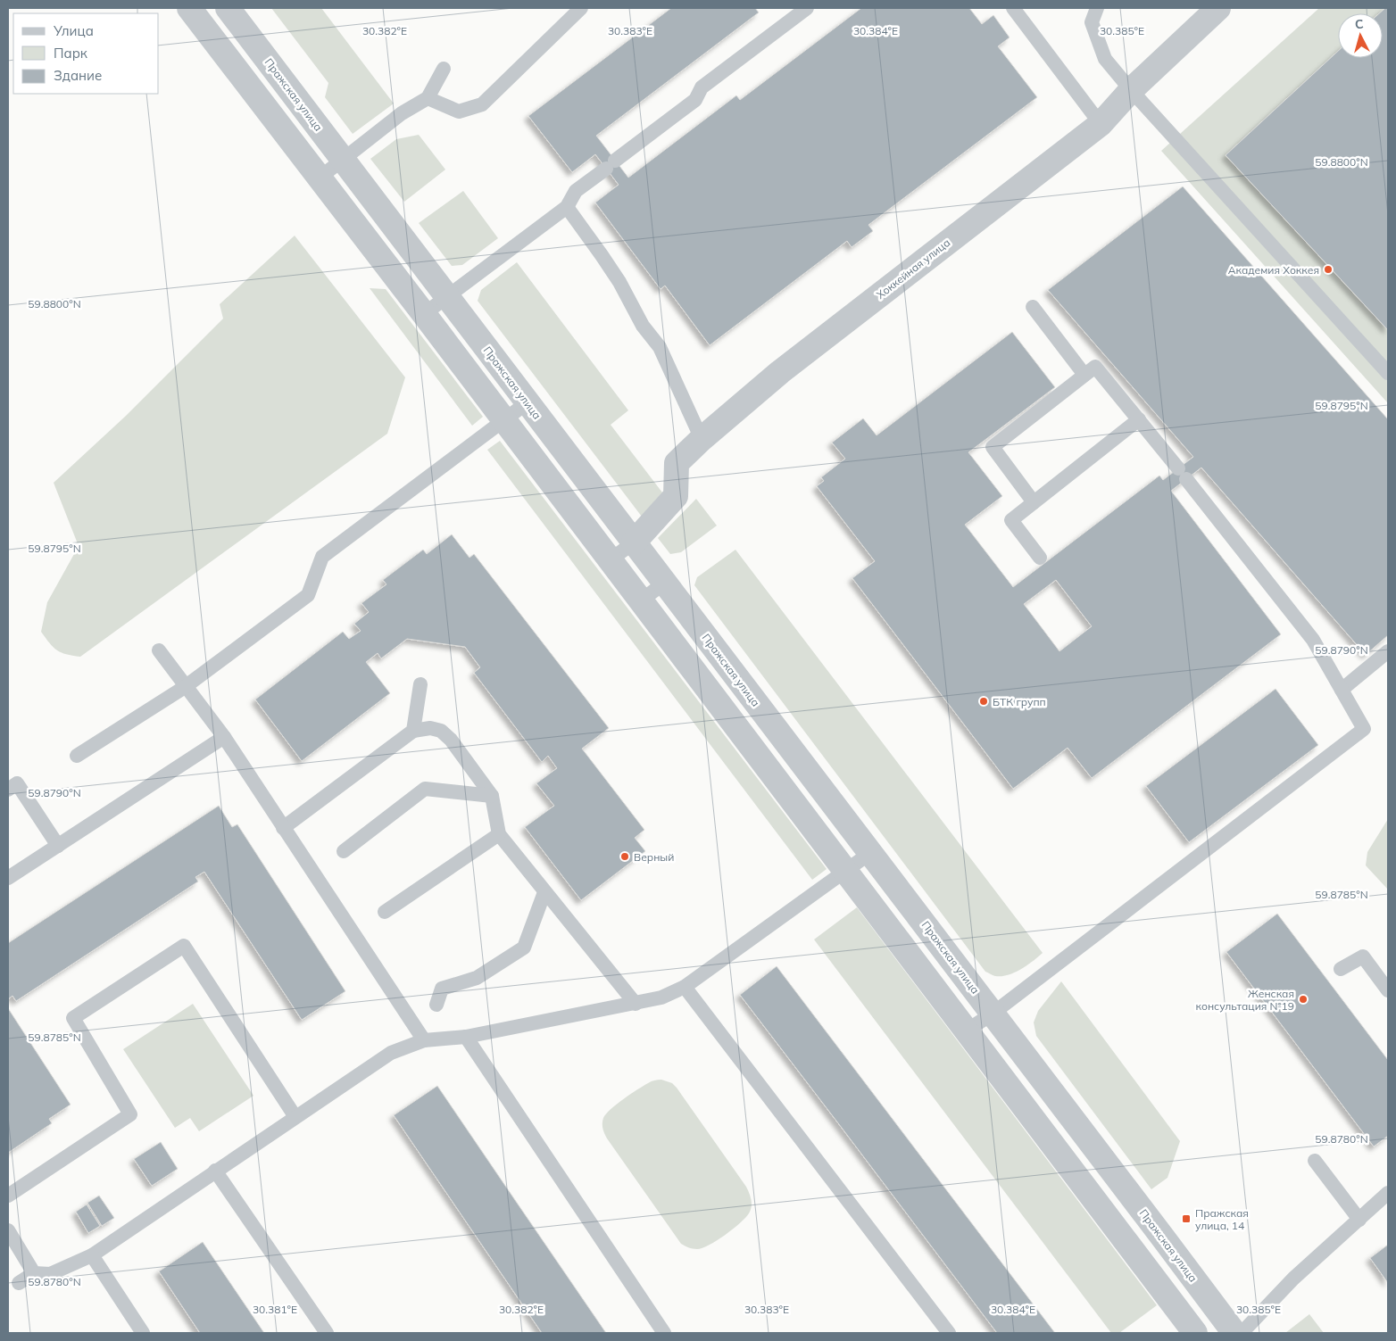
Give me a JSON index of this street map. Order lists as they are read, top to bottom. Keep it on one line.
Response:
{"streets":{"street":["Пражская улица","Хоккейная улица"]},"crossings":[["Пражская улица","Хоккейная улица"]],"places":{"other":["Академия Хоккея","БТК групп","Верный","Женская консультация №19"],"transit":["Пражская улица, 14"]},"legend":["Улица","Парк","Здание"],"north":"top","coordinates":["30.382°E","30.383°E","30.384°E","30.385°E","59.8800°N","59.8795°N","59.8790°N","59.8785°N","59.8780°N","30.381°E"]}
